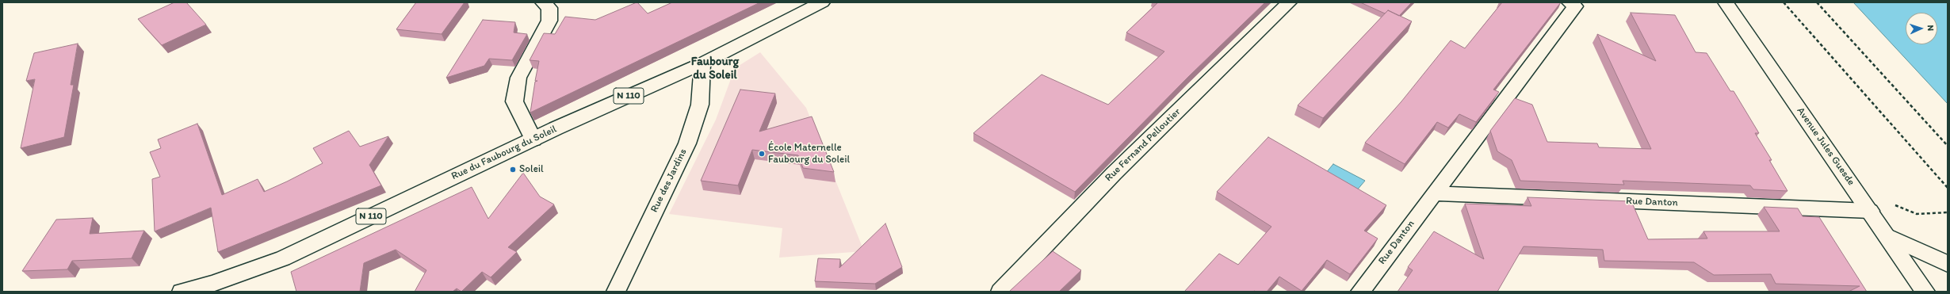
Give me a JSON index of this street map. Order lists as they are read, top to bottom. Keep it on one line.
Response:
{"streets":{"street":["N 110","Rue Fernand Pelloutier","Avenue Jules Guesde","Rue du Faubourg du Soleil","Rue des Jardins","Rue Danton"]},"crossings":[["Avenue Jules Guesde","Rue Danton"],["Rue du Faubourg du Soleil","Rue des Jardins"]],"districts":["Faubourg du Soleil"],"places":["École Maternelle Faubourg du Soleil","Soleil"],"north":"right"}
